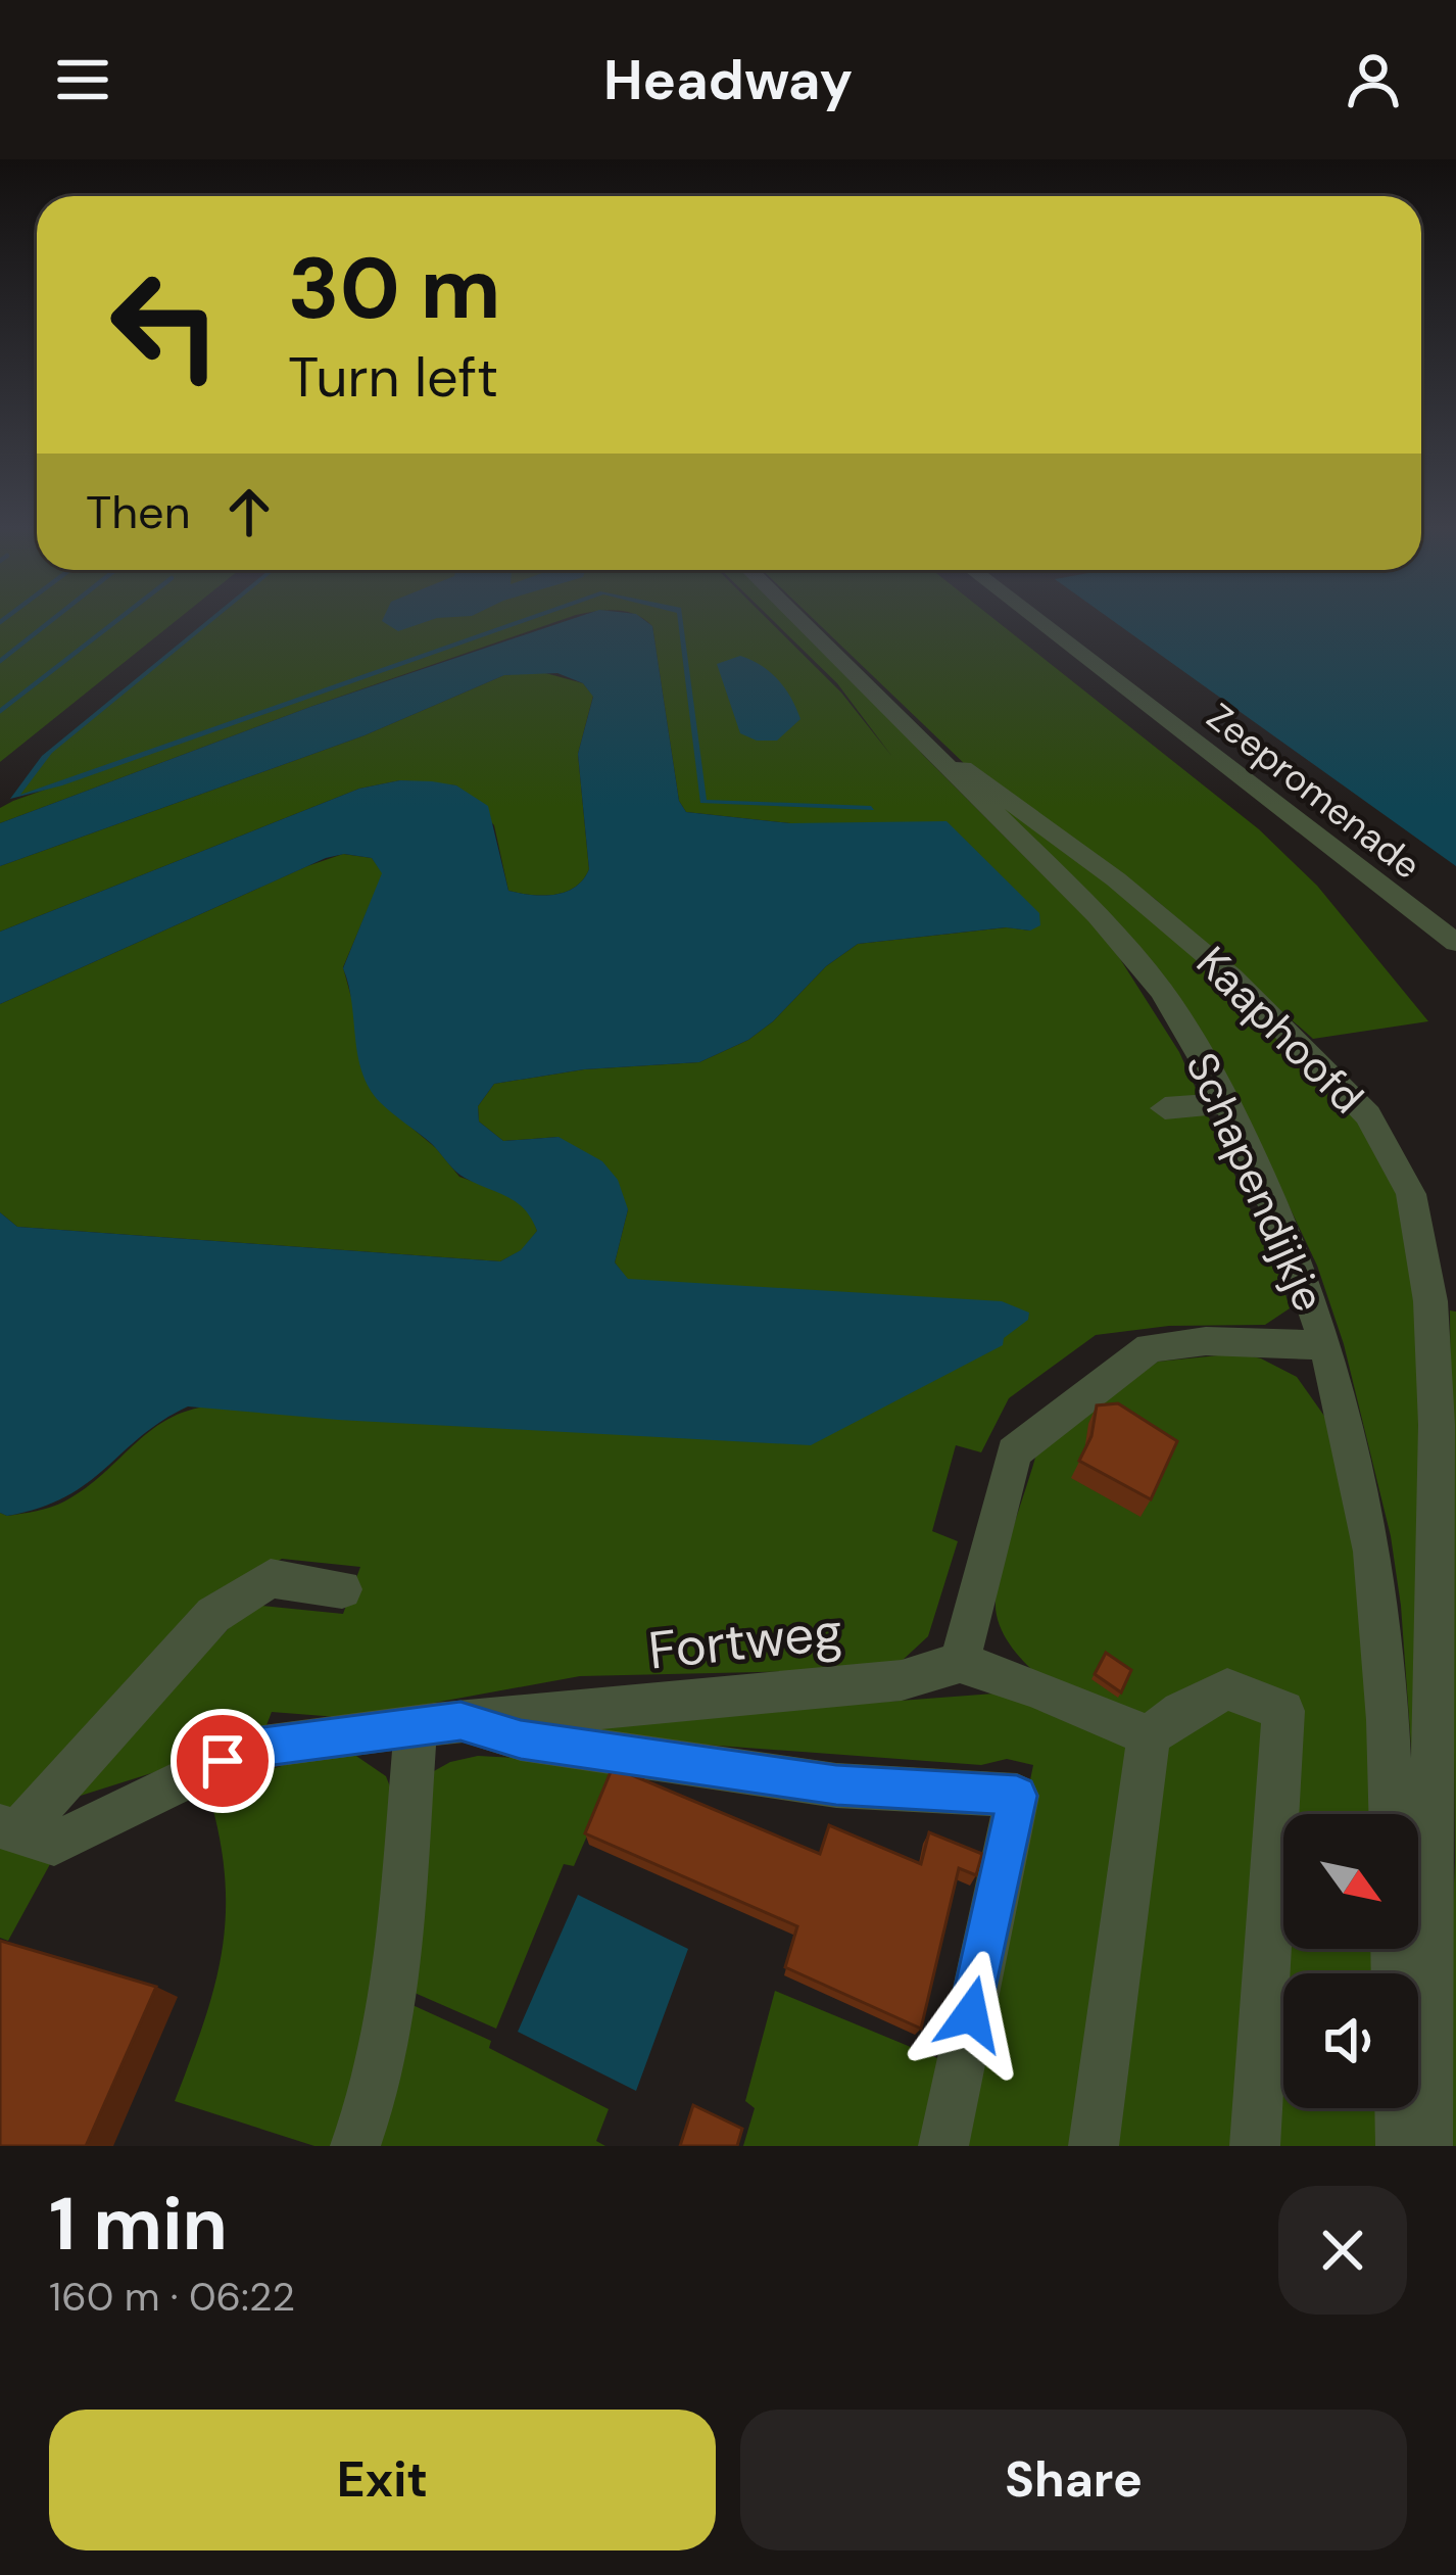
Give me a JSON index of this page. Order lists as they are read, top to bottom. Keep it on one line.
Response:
{"streets":{"street":["Zeepromenade","Kaaphoofd","Schapendijkje","Fortweg"]},"crossings":[["Kaaphoofd","Schapendijkje"]],"north":"bottom right","page":{"header":"Headway","turn":["30 m","Turn left"],"then":"Then","heading":["1 min","160 m · 06:22"],"buttons":["Exit","Share"]}}
